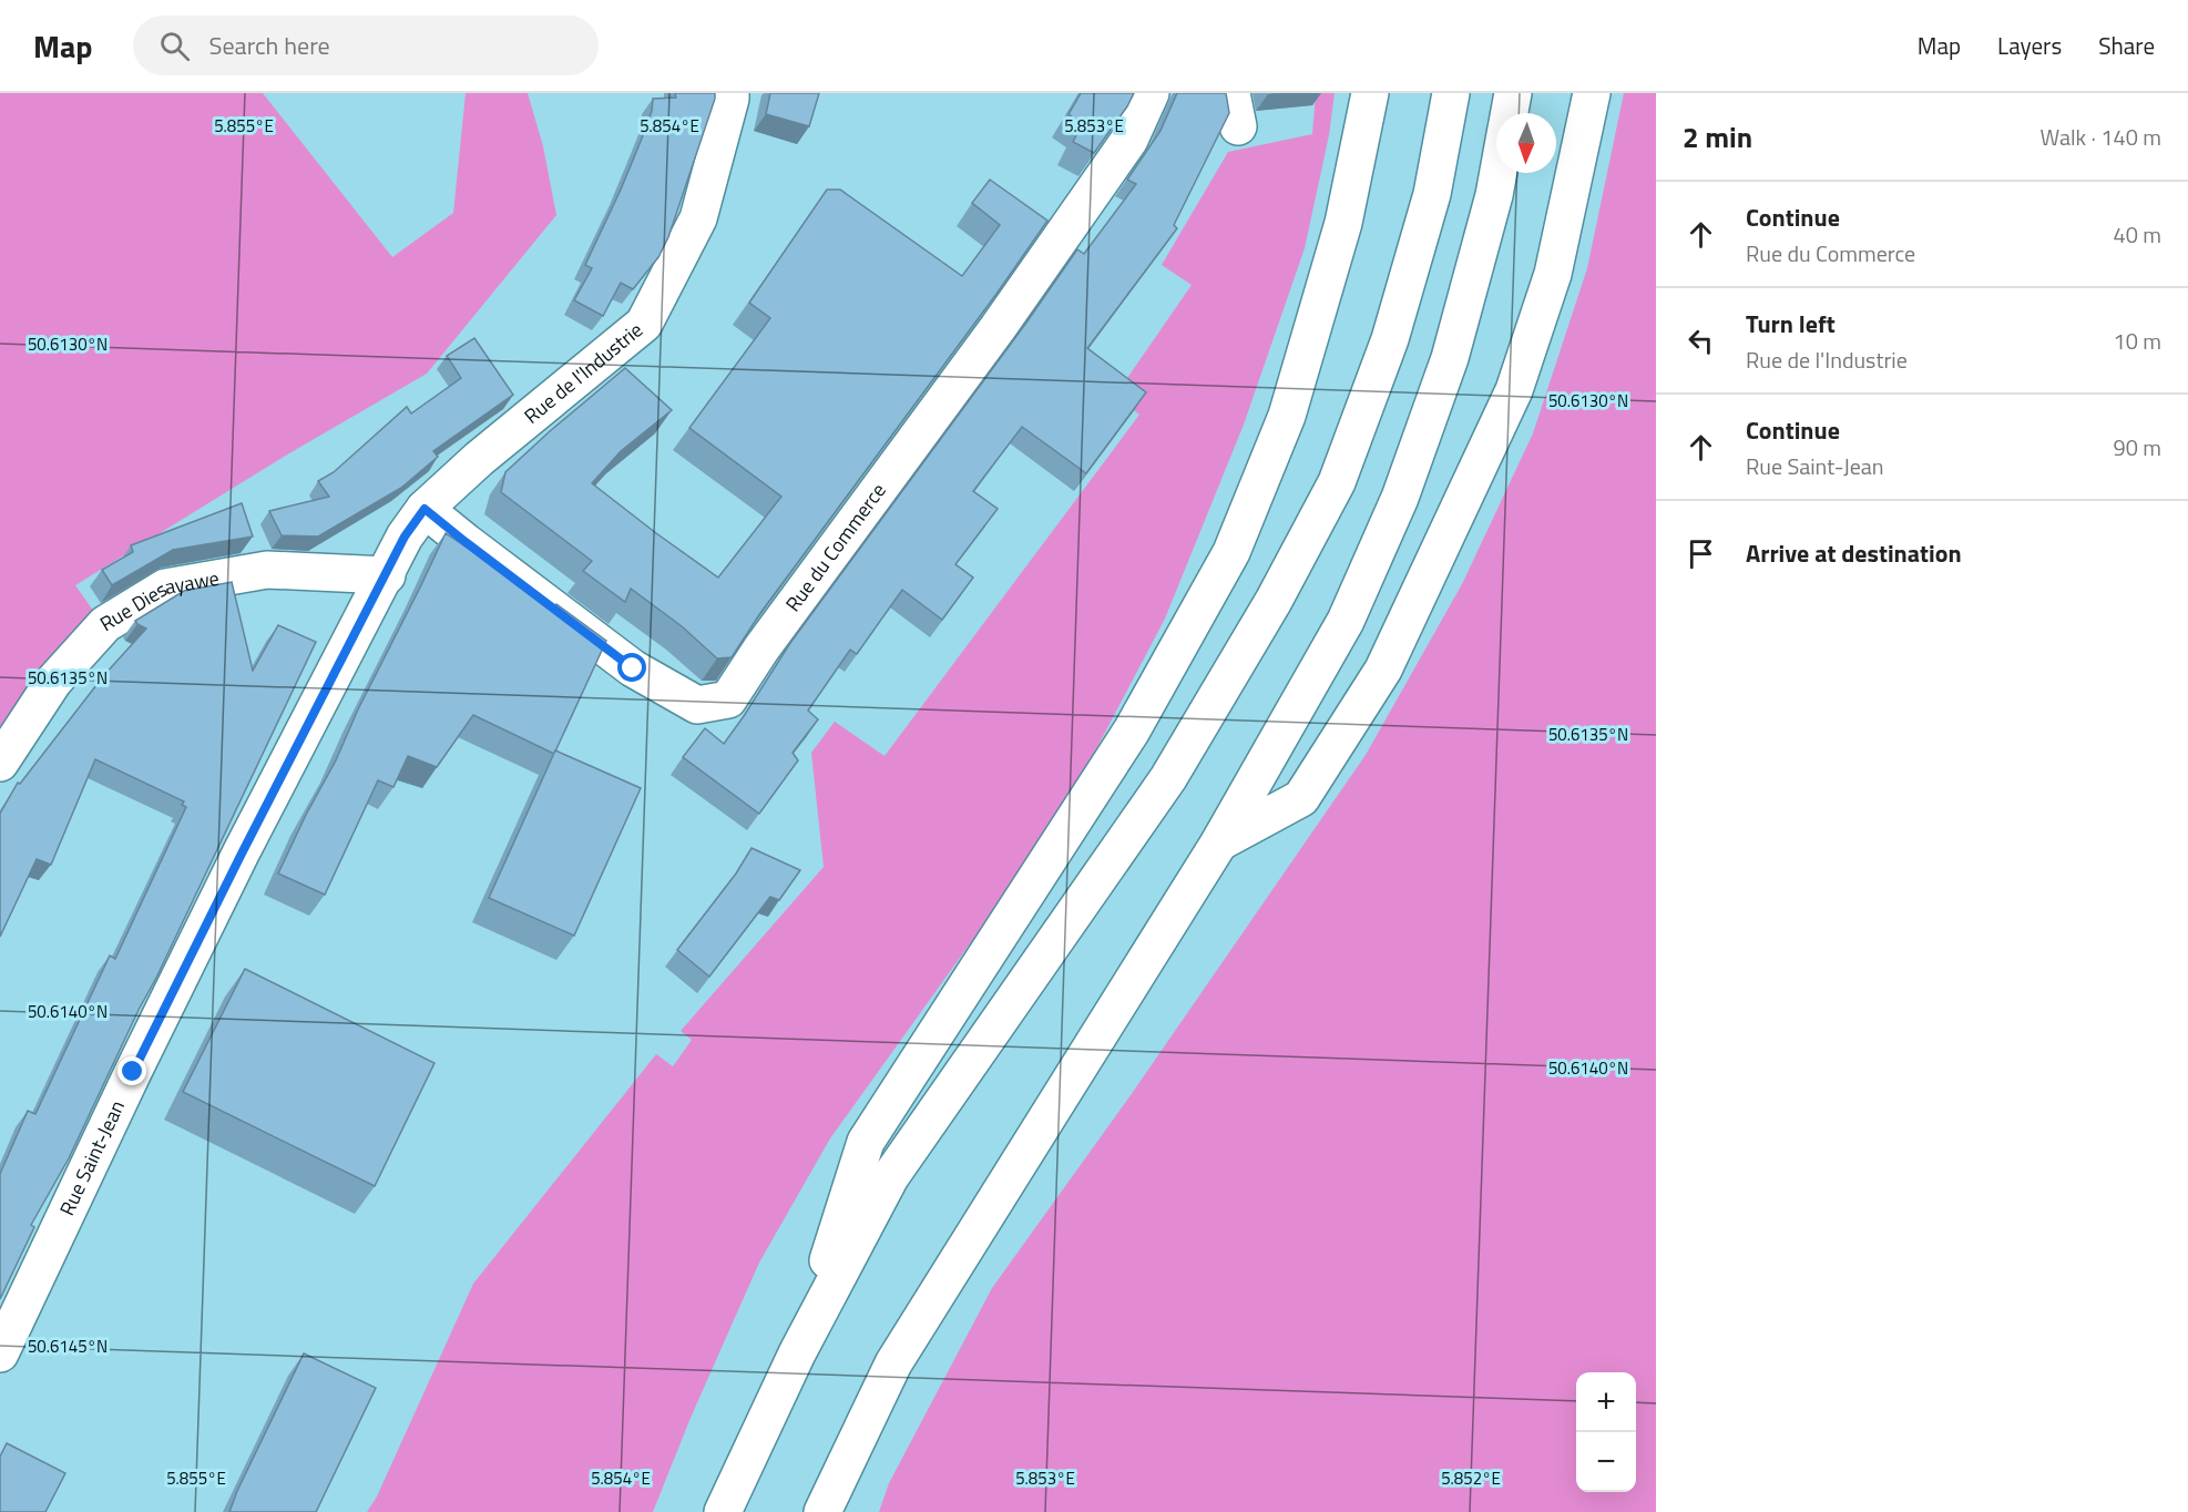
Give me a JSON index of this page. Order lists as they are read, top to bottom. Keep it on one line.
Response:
{"streets":{"main road":["Rue de l'Industrie","Rue du Commerce","Rue Diesayawe","Rue Saint-Jean"]},"crossings":[["Rue de l'Industrie","Rue du Commerce"],["Rue de l'Industrie","Rue Diesayawe"],["Rue de l'Industrie","Rue Saint-Jean"],["Rue Diesayawe","Rue Saint-Jean"]],"north":"bottom","page":{"header":"Map","search":"Search here","nav":["Map","Layers","Share"],"heading":["2 min","Walk · 140 m"],"list":[["Continue","Rue du Commerce","40 m"],["Turn left","Rue de l'Industrie","10 m"],["Continue","Rue Saint-Jean","90 m"],"Arrive at destination"],"map_buttons":["+","−"]},"coordinates":["5.855°E","5.854°E","5.853°E","50.6130°N","50.6135°N","50.6140°N","50.6145°N","5.852°E"]}
